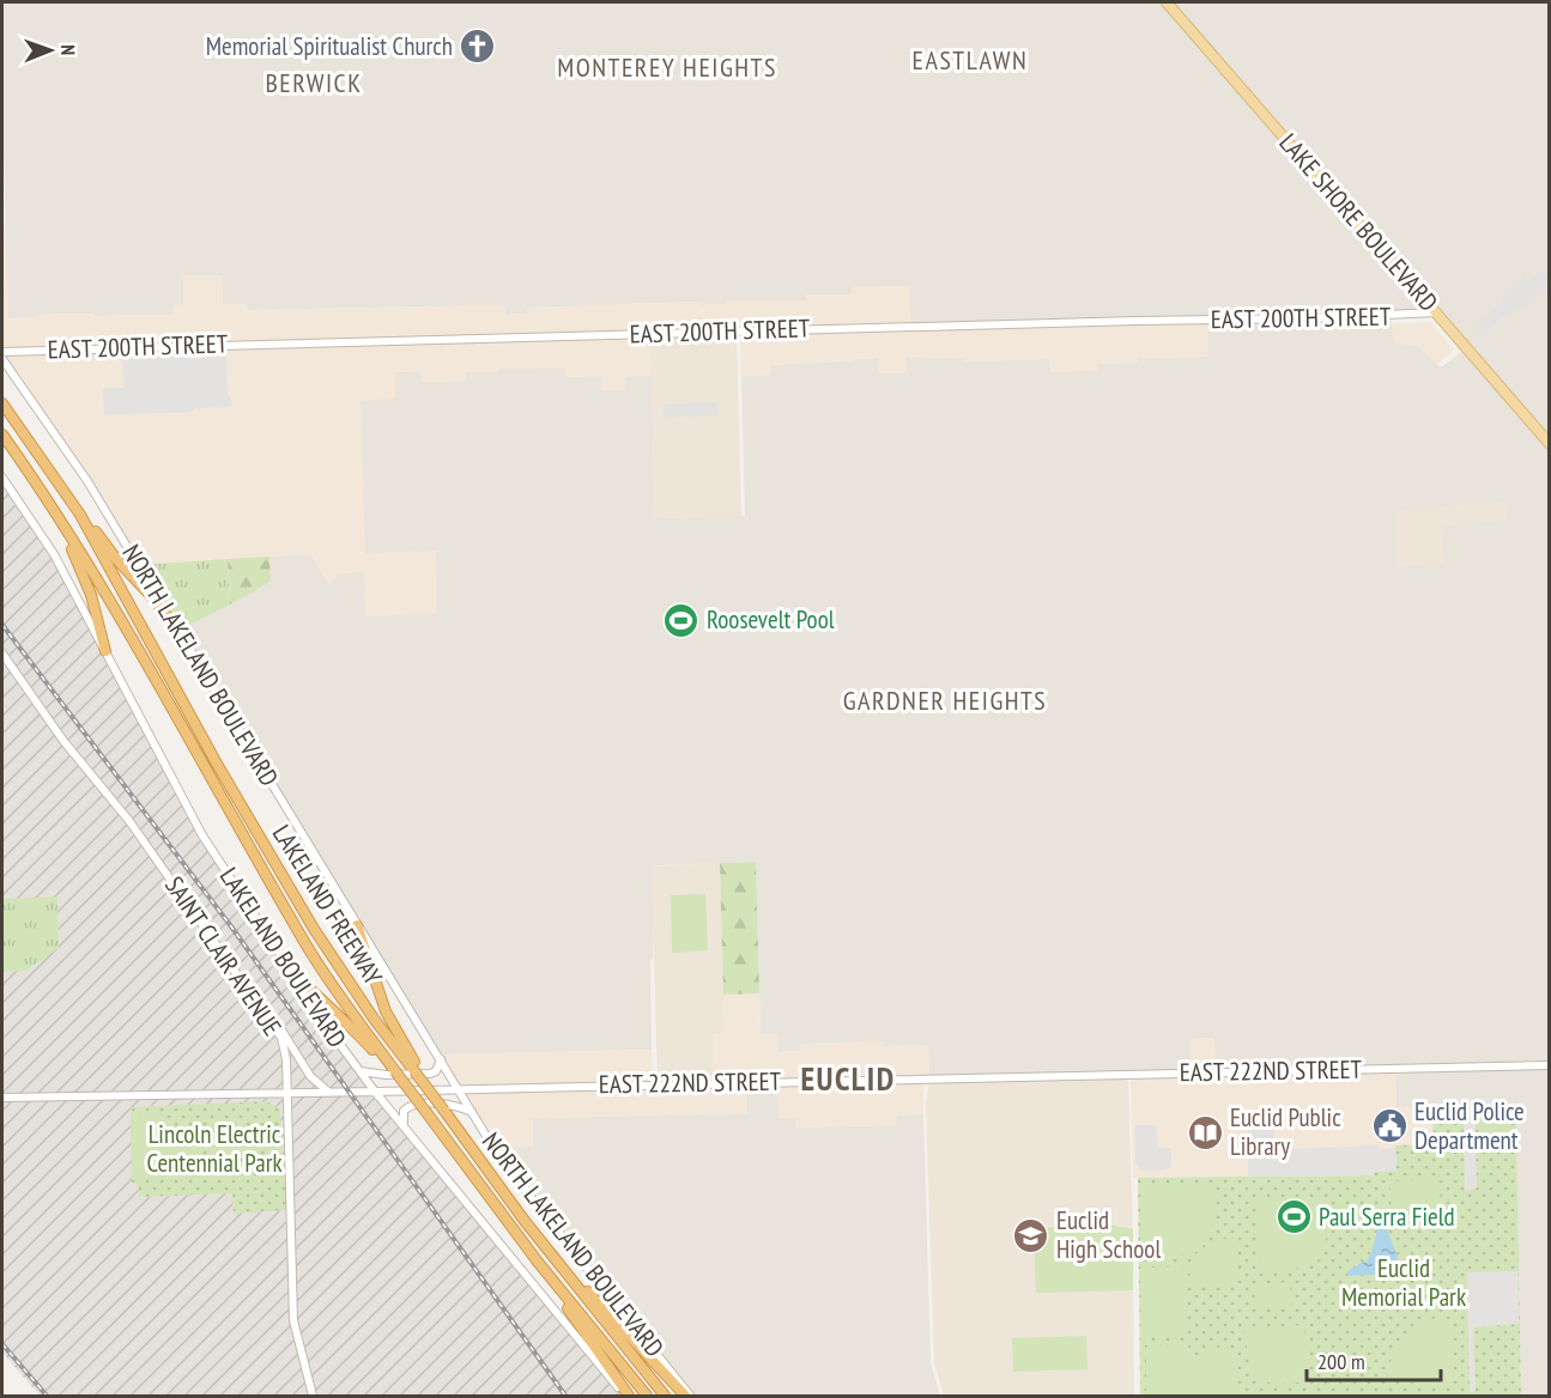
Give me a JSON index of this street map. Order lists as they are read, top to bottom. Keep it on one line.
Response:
{"streets":{"highway":["LAKELAND FREEWAY"],"main road":["LAKE SHORE BOULEVARD"],"street":["EAST 200TH STREET","NORTH LAKELAND BOULEVARD","SAINT CLAIR AVENUE","LAKELAND BOULEVARD","EAST 222ND STREET"]},"crossings":[["LAKE SHORE BOULEVARD","EAST 200TH STREET"],["NORTH LAKELAND BOULEVARD","EAST 222ND STREET"],["SAINT CLAIR AVENUE","EAST 222ND STREET"],["LAKELAND BOULEVARD","EAST 222ND STREET"]],"districts":["EASTLAWN","MONTEREY HEIGHTS","BERWICK","GARDNER HEIGHTS","EUCLID"],"parks":["Lincoln Electric Centennial Park","Euclid Memorial Park"],"places":{"church":["Memorial Spiritualist Church"],"sports":["Roosevelt Pool","Paul Serra Field"],"public building":["Euclid Police Department"],"library":["Euclid Public Library"],"school or university":["Euclid High School"]},"scale_bar":"200 m","north":"right"}
